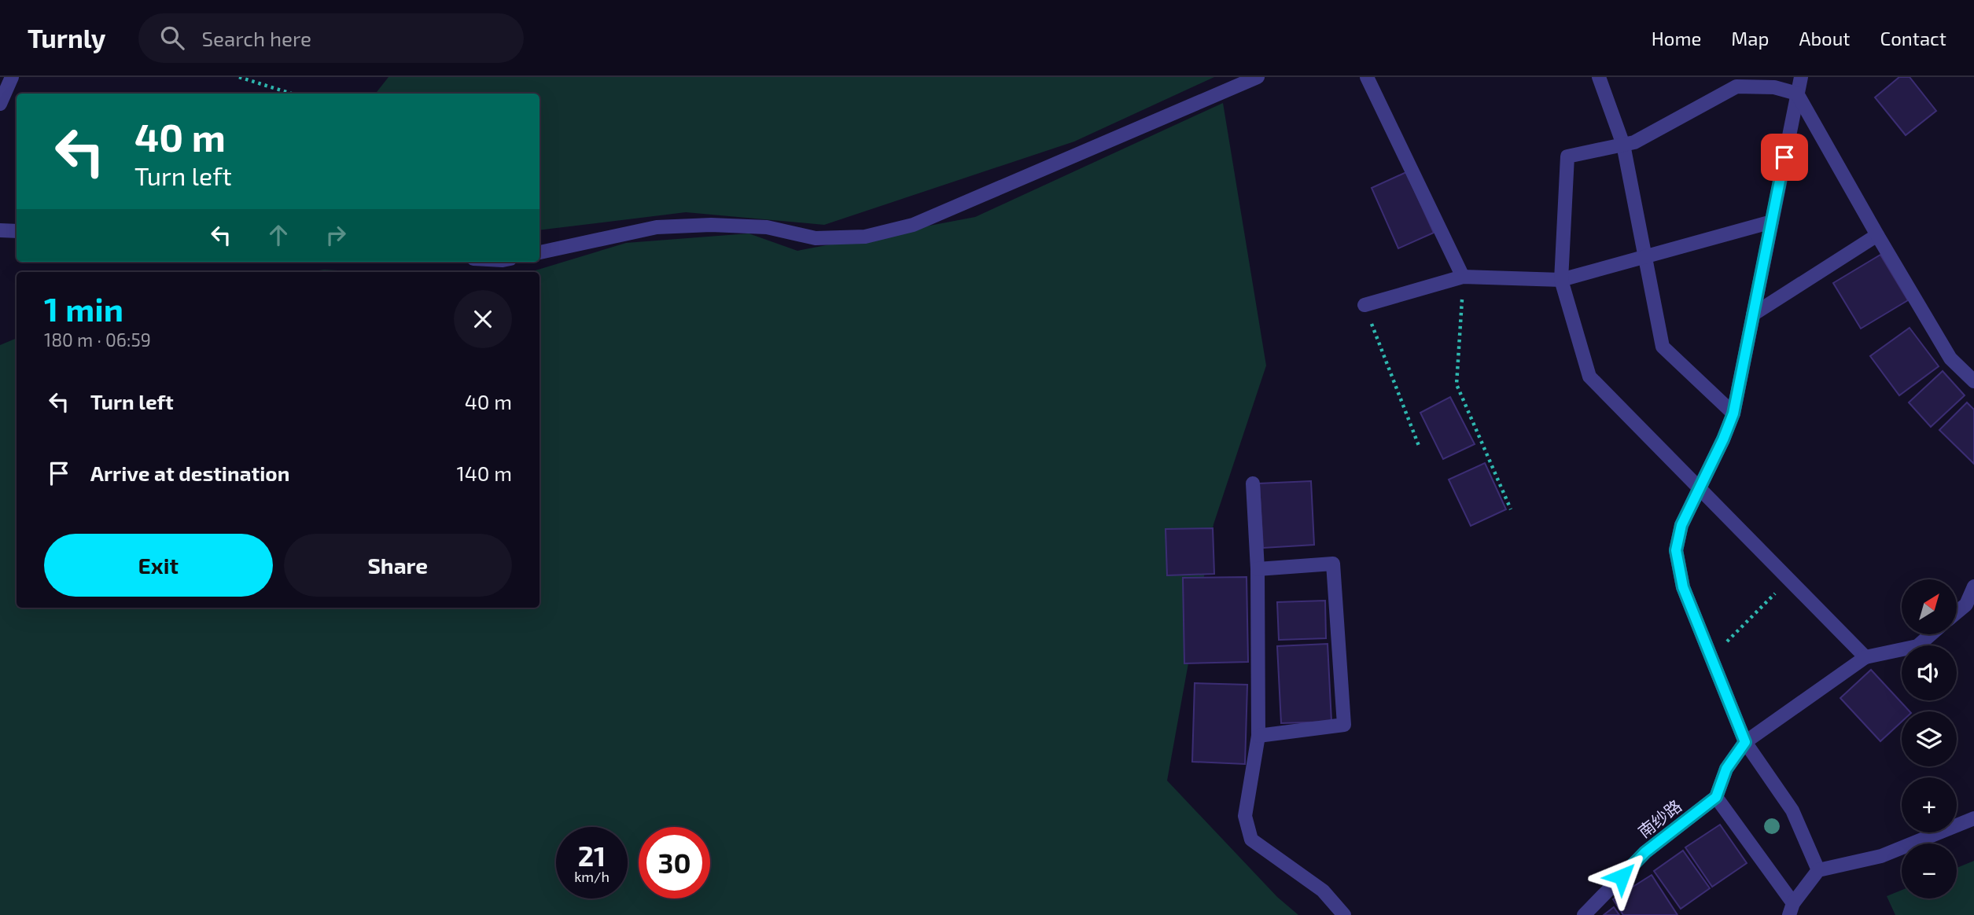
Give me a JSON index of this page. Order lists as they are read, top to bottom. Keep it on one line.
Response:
{"streets":{"street":["南纱路"]},"north":"top right","page":{"header":"Turnly","search":"Search here","nav":["Home","Map","About","Contact"],"turn":["40 m","Turn left"],"heading":["1 min","180 m · 06:59"],"list":[{"name":"Turn left","value":"40 m"},{"name":"Arrive at destination","value":"140 m"}],"buttons":["Exit","Share"],"map_buttons":["+","−"],"speed":"21 km/h","limit":"30"}}
